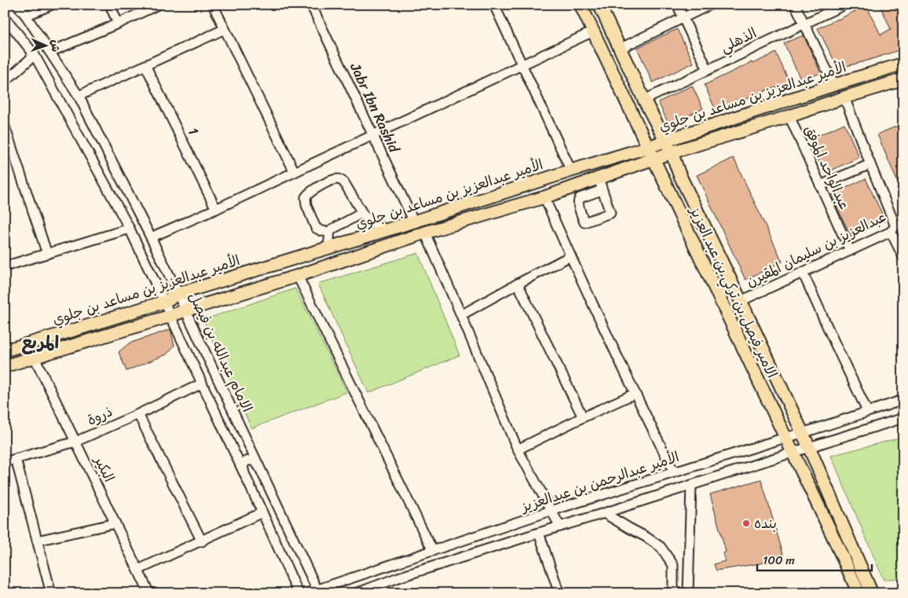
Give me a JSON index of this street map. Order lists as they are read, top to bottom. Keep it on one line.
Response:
{"streets":{"main road":["الأمير عبدالعزيز بن مساعد بن جلوي","الامير فيصل بن تركي بن عبد العزيز"],"street":["الذهلي","Jabr Ibn Rashid","1","عبدالواحد الموفق","عبدالعزيز بن سليمان المقيرن","الإمام عبدالله بن فيصل","ذروة","البكير","الأمير عبدالرحمن بن عبدالعزيز"]},"crossings":[["الذهلي","الامير فيصل بن تركي بن عبد العزيز"],["الأمير عبدالعزيز بن مساعد بن جلوي","Jabr Ibn Rashid"],["الأمير عبدالعزيز بن مساعد بن جلوي","عبدالواحد الموفق"],["الأمير عبدالعزيز بن مساعد بن جلوي","الامير فيصل بن تركي بن عبد العزيز"],["الأمير عبدالعزيز بن مساعد بن جلوي","الإمام عبدالله بن فيصل"],["الأمير عبدالعزيز بن مساعد بن جلوي","البكير"],["عبدالواحد الموفق","عبدالعزيز بن سليمان المقيرن"],["عبدالعزيز بن سليمان المقيرن","الامير فيصل بن تركي بن عبد العزيز"],["الامير فيصل بن تركي بن عبد العزيز","الأمير عبدالرحمن بن عبدالعزيز"],["الإمام عبدالله بن فيصل","الأمير عبدالرحمن بن عبدالعزيز"],["ذروة","البكير"]],"districts":["المربع"],"places":["بنده"],"scale_bar":"100 m","north":"right"}
